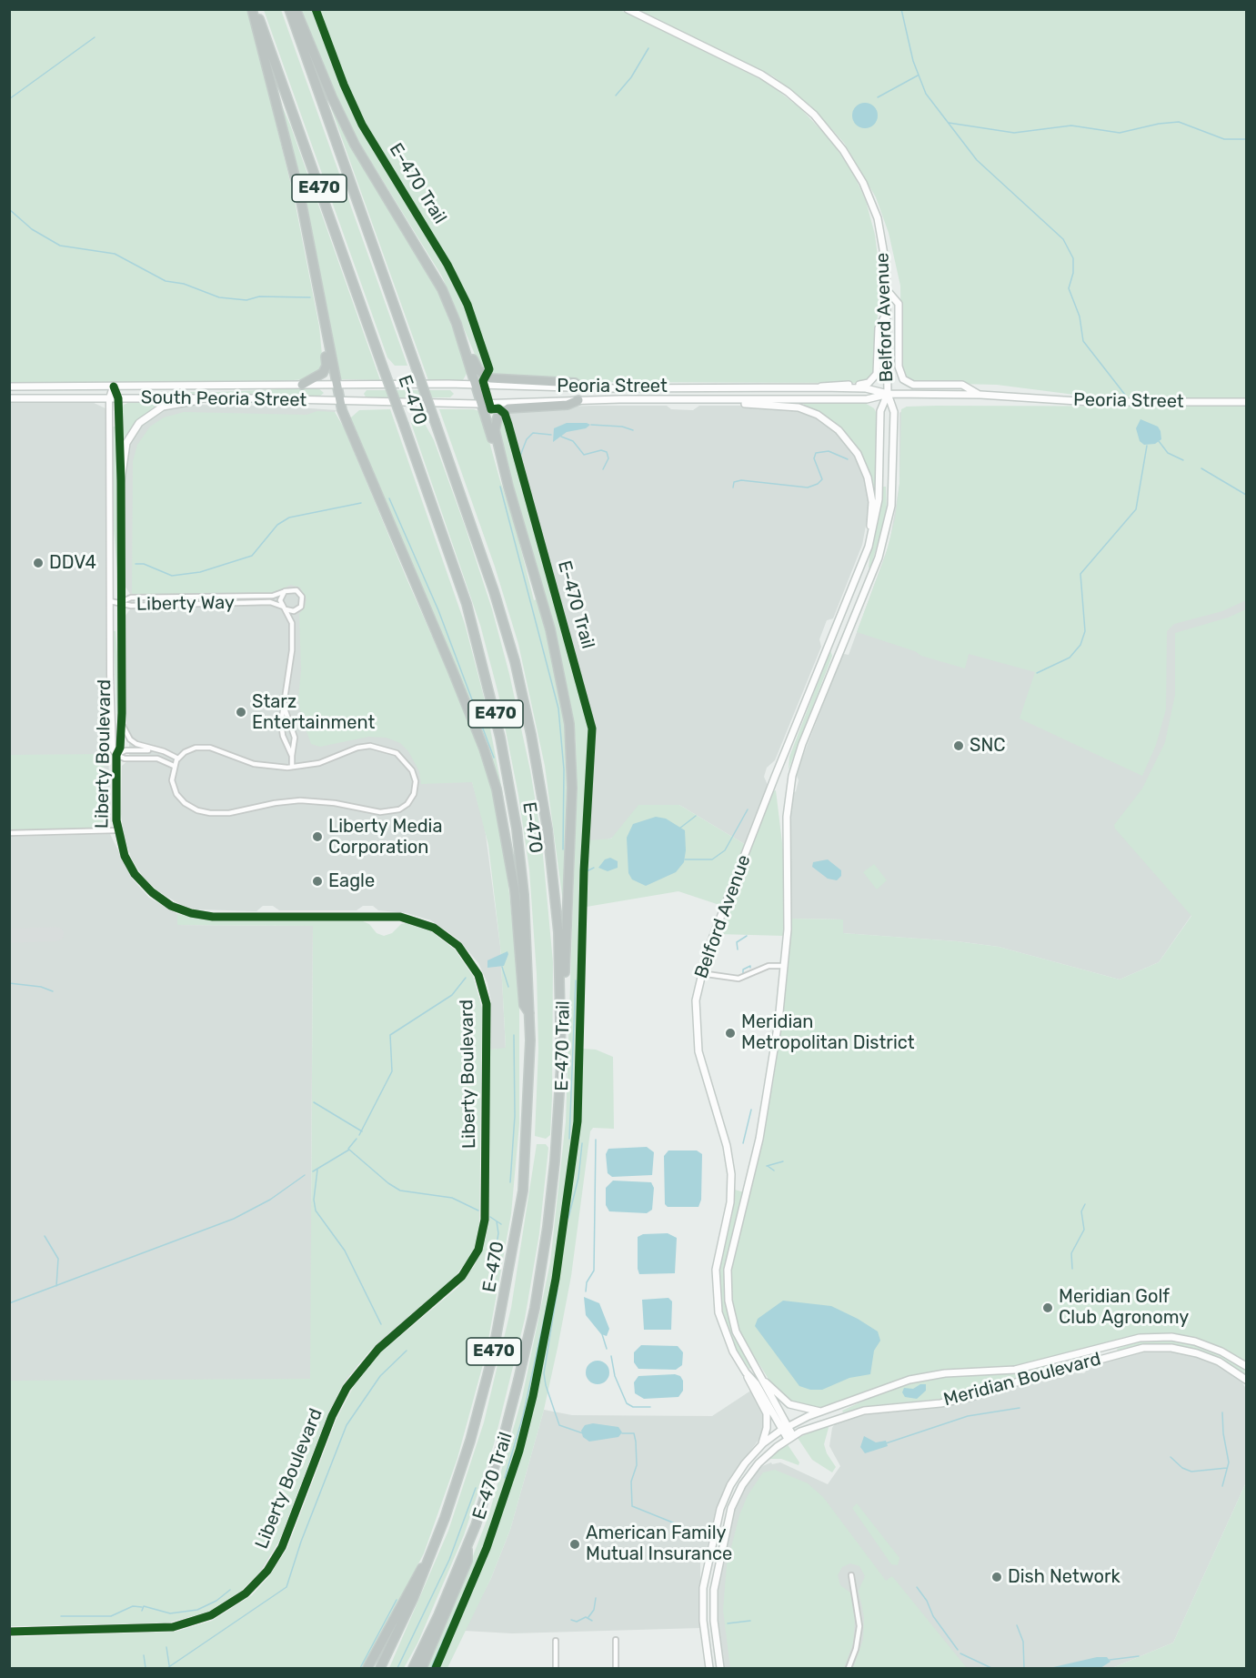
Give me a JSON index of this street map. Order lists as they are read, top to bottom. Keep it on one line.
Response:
{"streets":{"highway":["E470","E-470"],"main road":["Belford Avenue","Peoria Street","South Peoria Street","Meridian Boulevard"],"street":["Liberty Way","Liberty Boulevard"],"cycle path":["E-470 Trail"]},"crossings":[["Belford Avenue","Peoria Street"],["Belford Avenue","Meridian Boulevard"],["Peoria Street","South Peoria Street"],["South Peoria Street","Liberty Boulevard"],["Liberty Way","Liberty Boulevard"]],"places":["DDV4","Starz Entertainment","SNC","Liberty Media Corporation","Eagle","Meridian Metropolitan District","Meridian Golf Club Agronomy","American Family Mutual Insurance","Dish Network"]}
